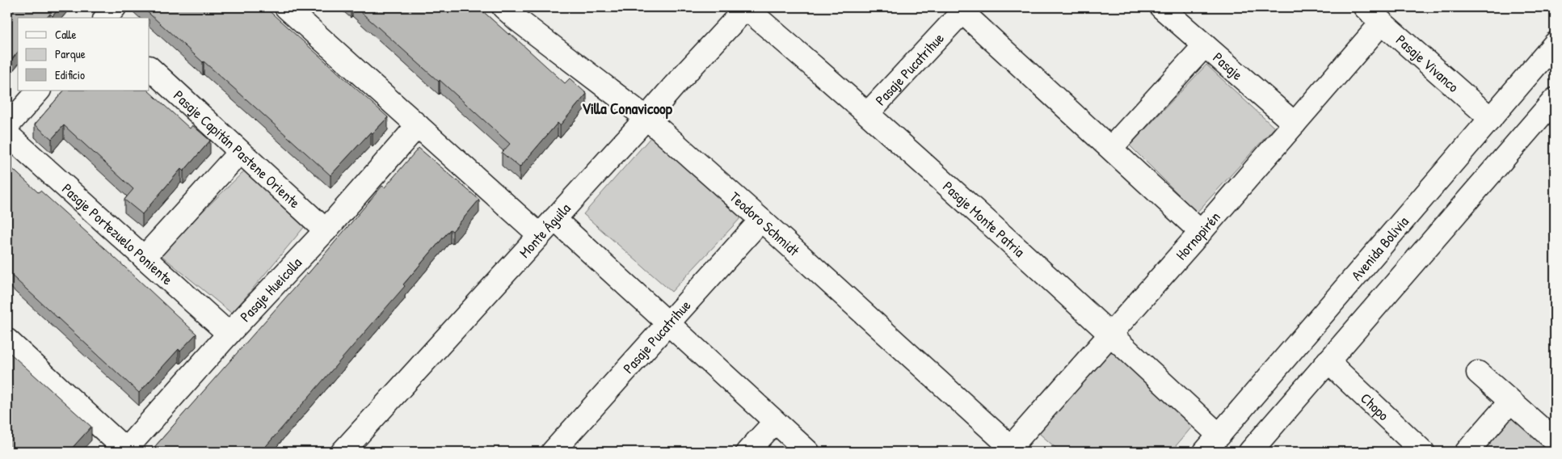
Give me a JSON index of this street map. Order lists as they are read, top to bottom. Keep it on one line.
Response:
{"streets":{"street":["Pasaje Vivanco","Pasaje","Pasaje Pucatrihue","Pasaje Capitán Pastene Oriente","Pasaje Monte Patria","Teodoro Schmidt","Monte Águila","Pasaje Portezuelo Poniente","Hornopirén","Avenida Bolivia","Pasaje Hueicolla","Chopo"]},"crossings":[["Pasaje Vivanco","Hornopirén"],["Pasaje Vivanco","Avenida Bolivia"],["Pasaje","Hornopirén"],["Pasaje Pucatrihue","Pasaje Monte Patria"],["Pasaje Pucatrihue","Teodoro Schmidt"],["Pasaje Capitán Pastene Oriente","Pasaje Hueicolla"],["Pasaje Monte Patria","Monte Águila"],["Pasaje Monte Patria","Hornopirén"],["Pasaje Monte Patria","Avenida Bolivia"],["Teodoro Schmidt","Monte Águila"],["Teodoro Schmidt","Hornopirén"],["Pasaje Portezuelo Poniente","Pasaje Hueicolla"]],"districts":["Villa Conavicoop"],"legend":["Calle","Parque","Edificio"]}
